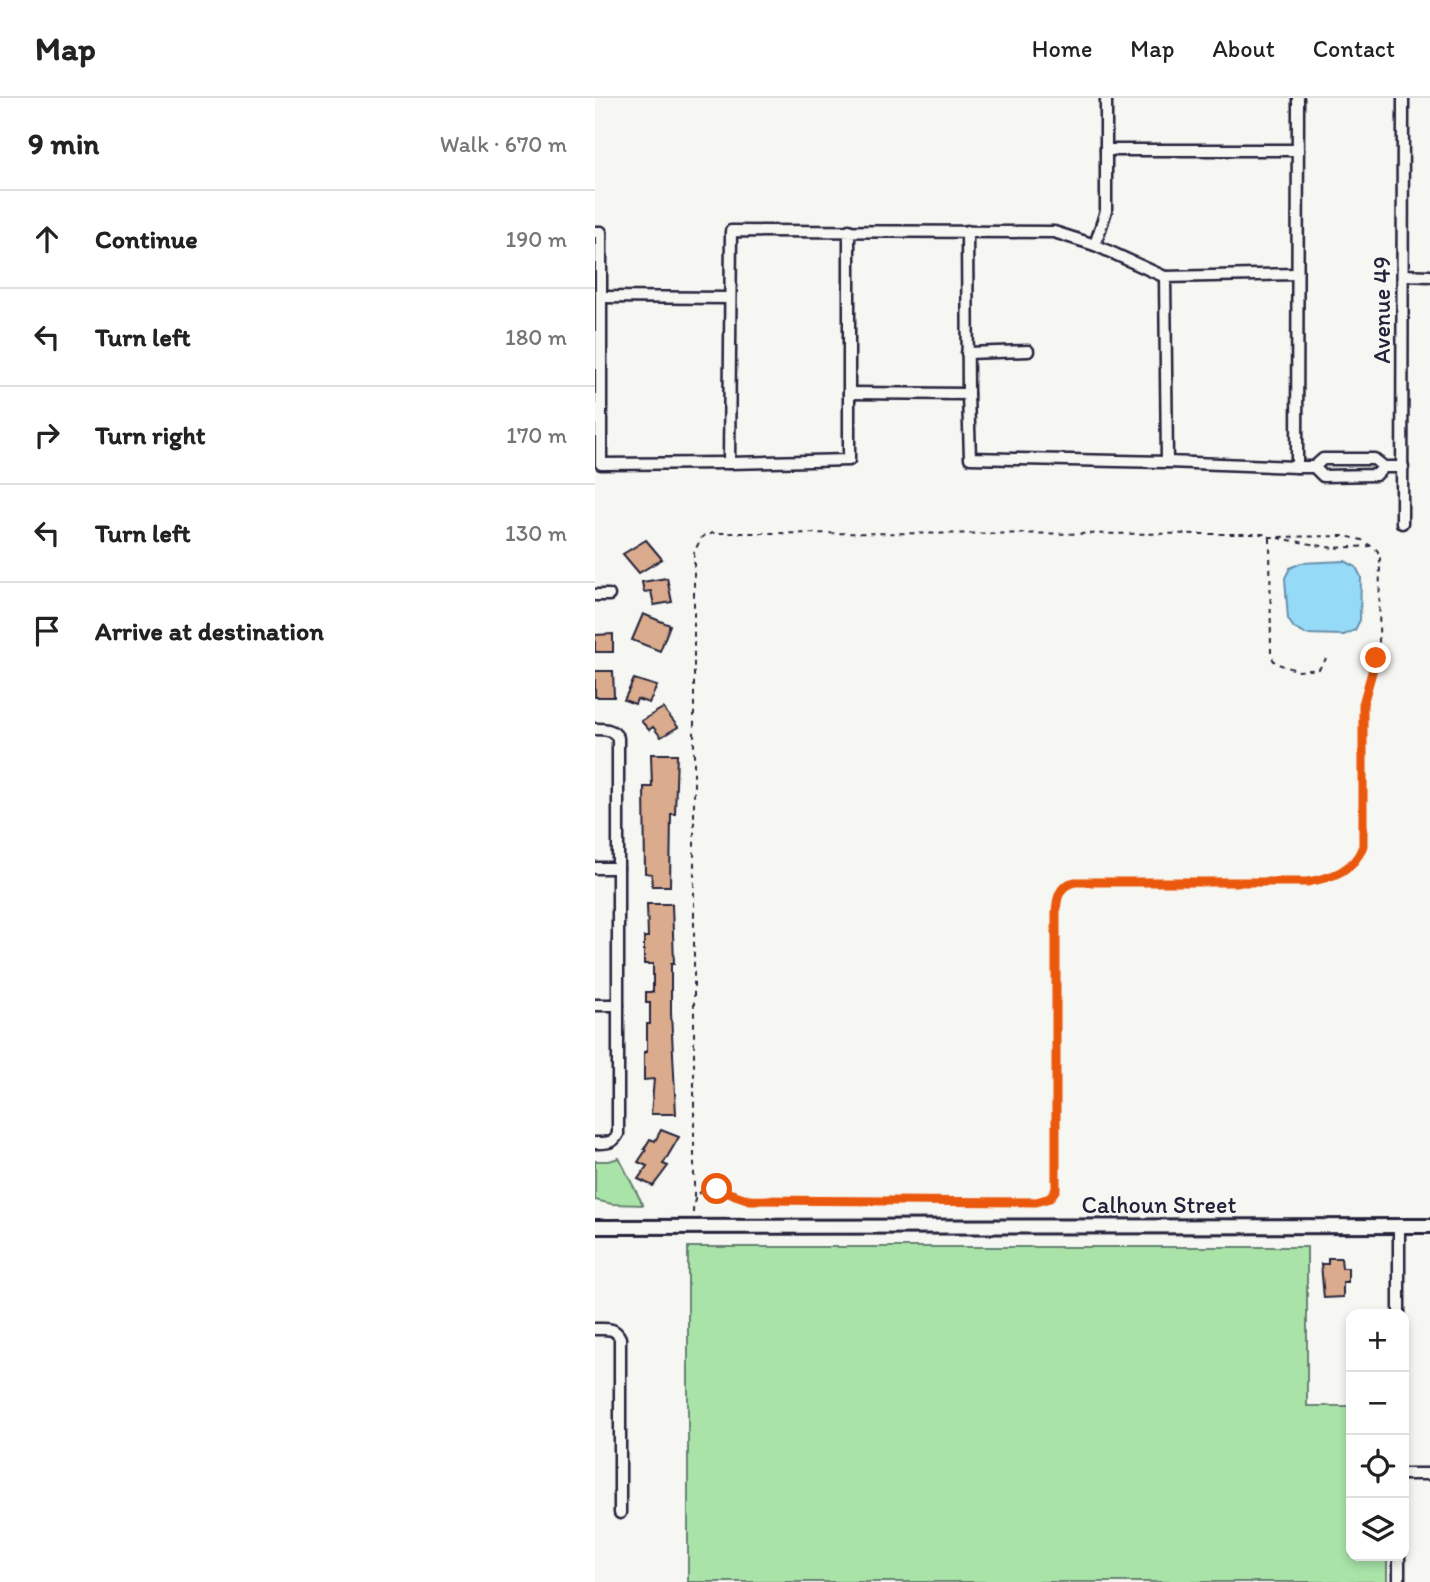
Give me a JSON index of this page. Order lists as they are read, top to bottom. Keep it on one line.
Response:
{"streets":{"street":["Avenue 49","Calhoun Street"]},"page":{"header":"Map","nav":["Home","Map","About","Contact"],"heading":["9 min","Walk · 670 m"],"list":[["Continue","190 m"],["Turn left","180 m"],["Turn right","170 m"],["Turn left","130 m"],"Arrive at destination"],"map_buttons":["+","−"]}}
